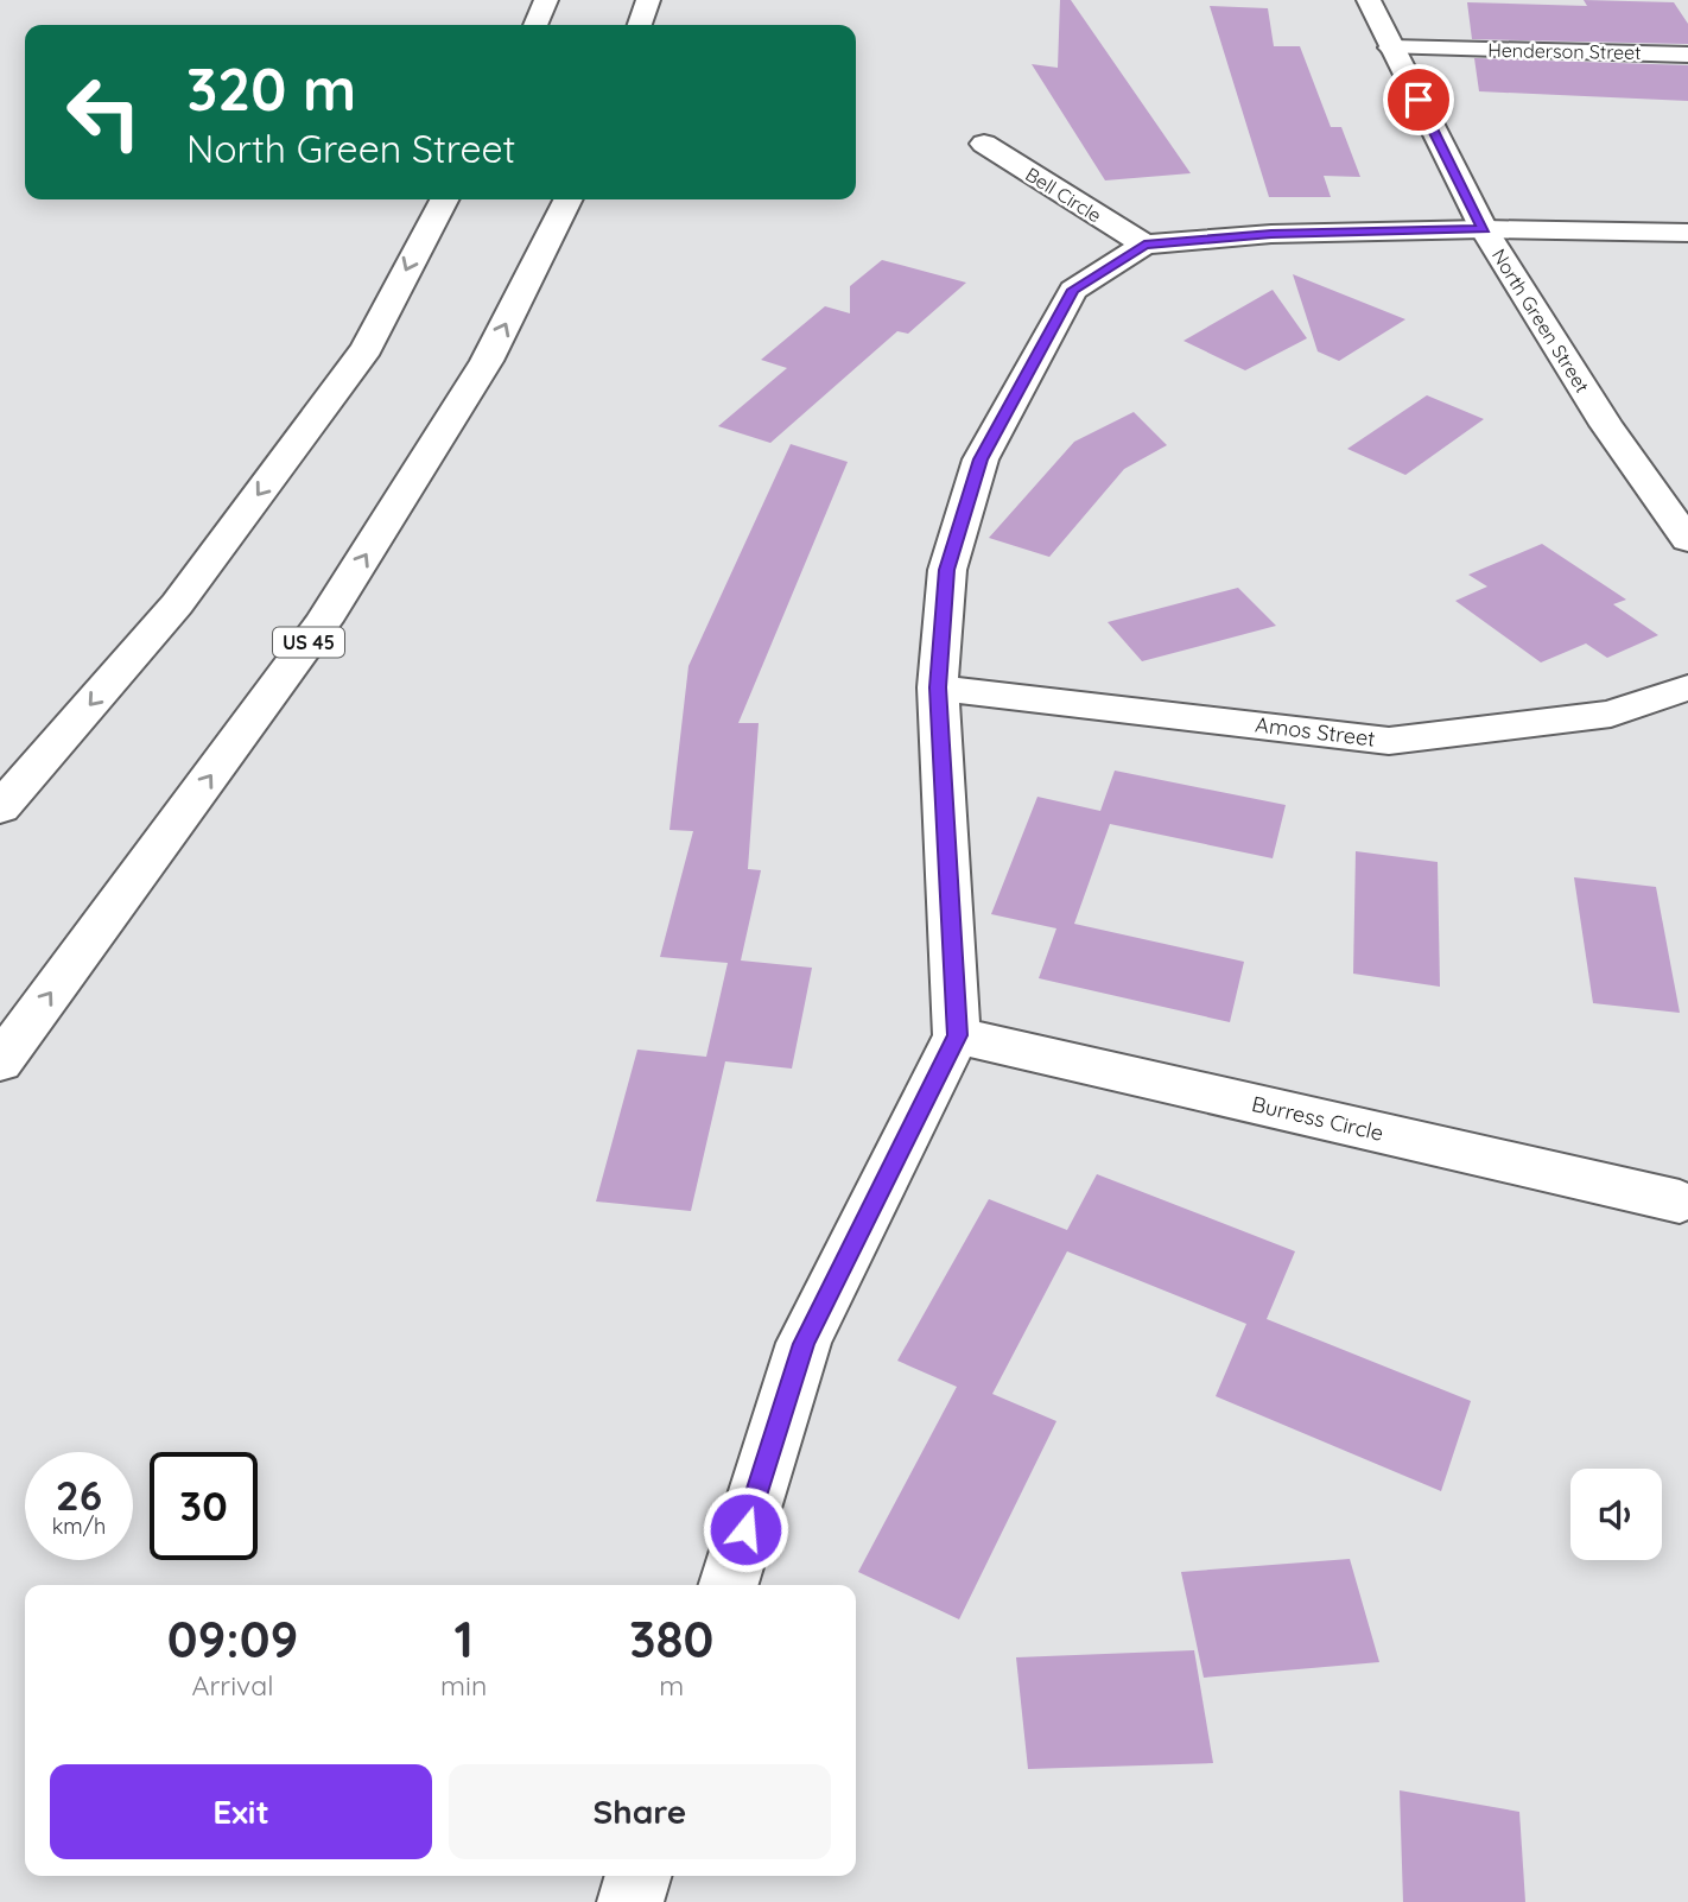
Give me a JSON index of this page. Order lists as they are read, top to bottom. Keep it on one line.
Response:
{"streets":{"main road":["Henderson Street","Bell Circle","North Green Street","US 45","Amos Street","Burress Circle"]},"crossings":[["Henderson Street","North Green Street"]],"page":{"turn":["320 m","North Green Street"],"speed":"26 km/h","limit":"30","eta":["09:09","Arrival","1","min","380","m"],"buttons":["Exit","Share"]}}
